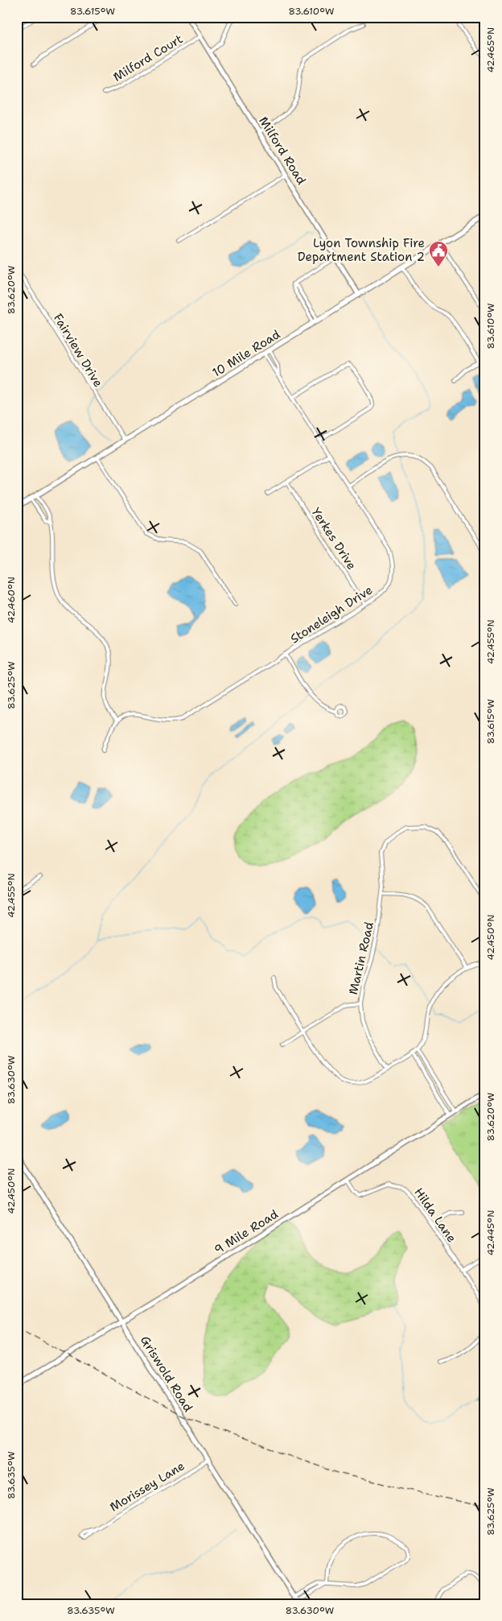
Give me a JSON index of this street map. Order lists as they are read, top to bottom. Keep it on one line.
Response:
{"streets":{"main road":["10 Mile Road"],"street":["Milford Court","Milford Road","Fairview Drive","Yerkes Drive","Stoneleigh Drive","Martin Road","Hilda Lane","9 Mile Road","Griswold Road","Morissey Lane"]},"crossings":[["Milford Court","Milford Road"],["Milford Road","10 Mile Road"],["Fairview Drive","10 Mile Road"],["10 Mile Road","Stoneleigh Drive"],["Yerkes Drive","Stoneleigh Drive"],["Hilda Lane","9 Mile Road"],["9 Mile Road","Griswold Road"],["Griswold Road","Morissey Lane"]],"places":{"public building":["Lyon Township Fire Department Station 2"]},"coordinates":["83.615°W","83.610°W","42.465°N","83.620°W","42.460°N","42.455°N","83.625°W","42.450°N","83.630°W","42.445°N","83.635°W"]}
